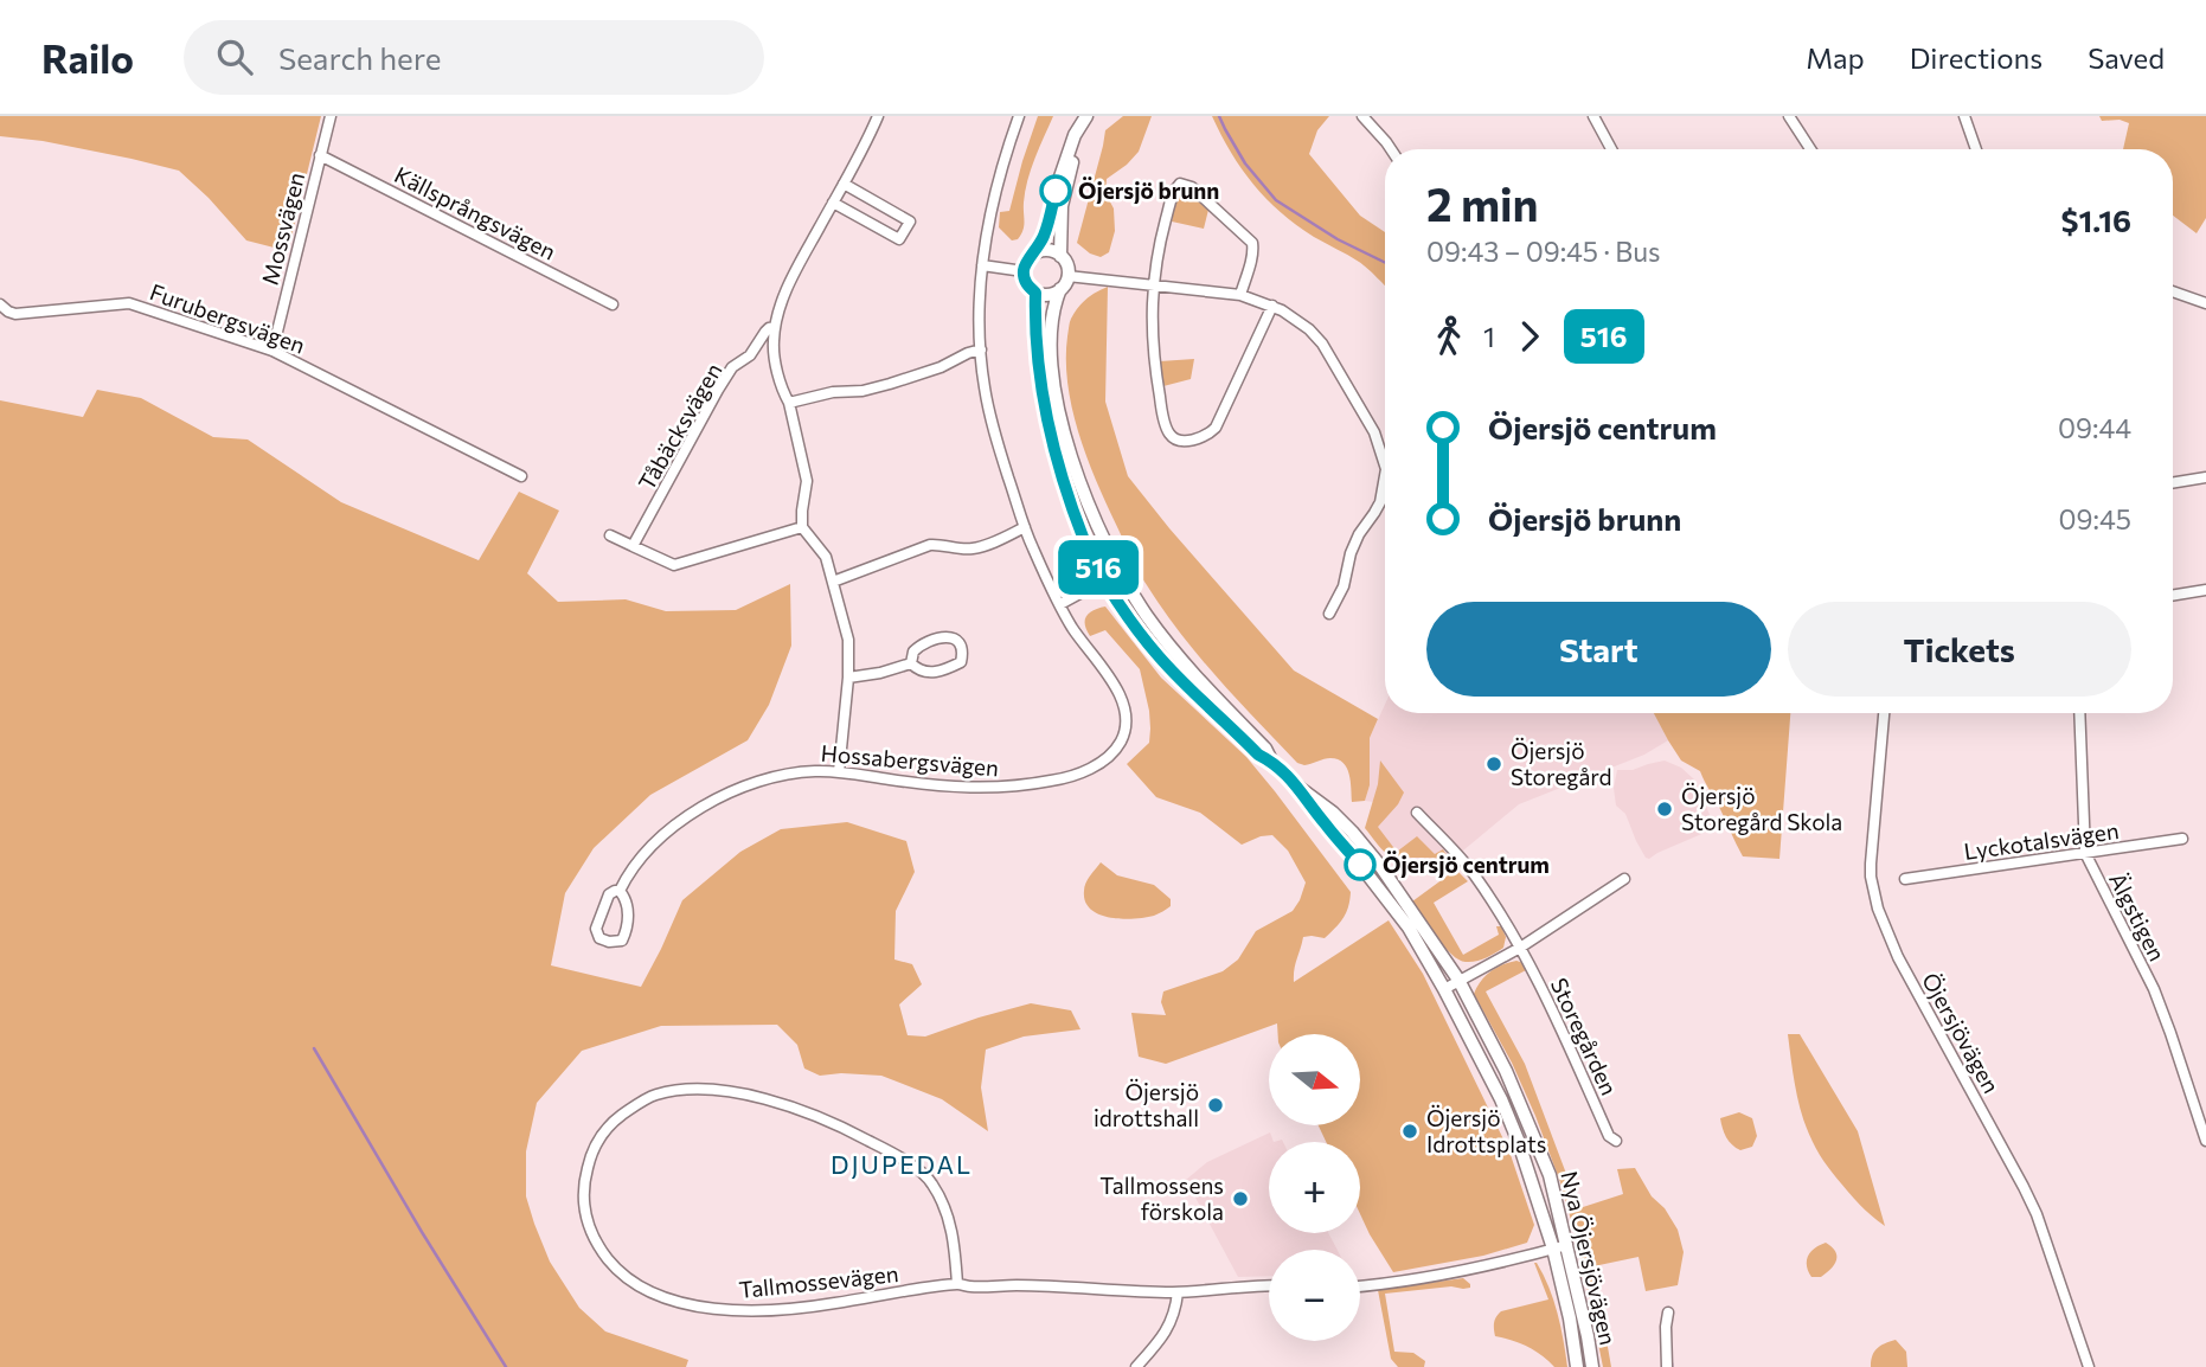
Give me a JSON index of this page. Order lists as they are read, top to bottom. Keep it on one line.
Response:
{"streets":{"street":["Källsprångsvägen","Mossvägen","Furubergsvägen","Tåbäcksvägen","Hossabergsvägen","Lyckotalsvägen","Älgstigen","Öjersjövägen","Storegården","Nya Öjersjövägen","Tallmossevägen"]},"crossings":[["Källsprångsvägen","Mossvägen"],["Mossvägen","Furubergsvägen"],["Lyckotalsvägen","Älgstigen"]],"districts":["DJUPEDAL"],"places":["Öjersjö brunn","Öjersjö Storegård","Öjersjö Storegård Skola","Öjersjö centrum","Öjersjö idrottshall","Öjersjö Idrottsplats","Tallmossens förskola"],"lines":["bus line 516"],"north":"right","page":{"header":"Railo","search":"Search here","nav":["Map","Directions","Saved"],"on_map":"516","heading":["2 min","09:43 – 09:45 · Bus","$1.16"],"legs":["1","516"],"list":[{"name":"Öjersjö centrum","value":"09:44"},{"name":"Öjersjö brunn","value":"09:45"}],"buttons":["Start","Tickets"],"map_buttons":["+","−"]}}
